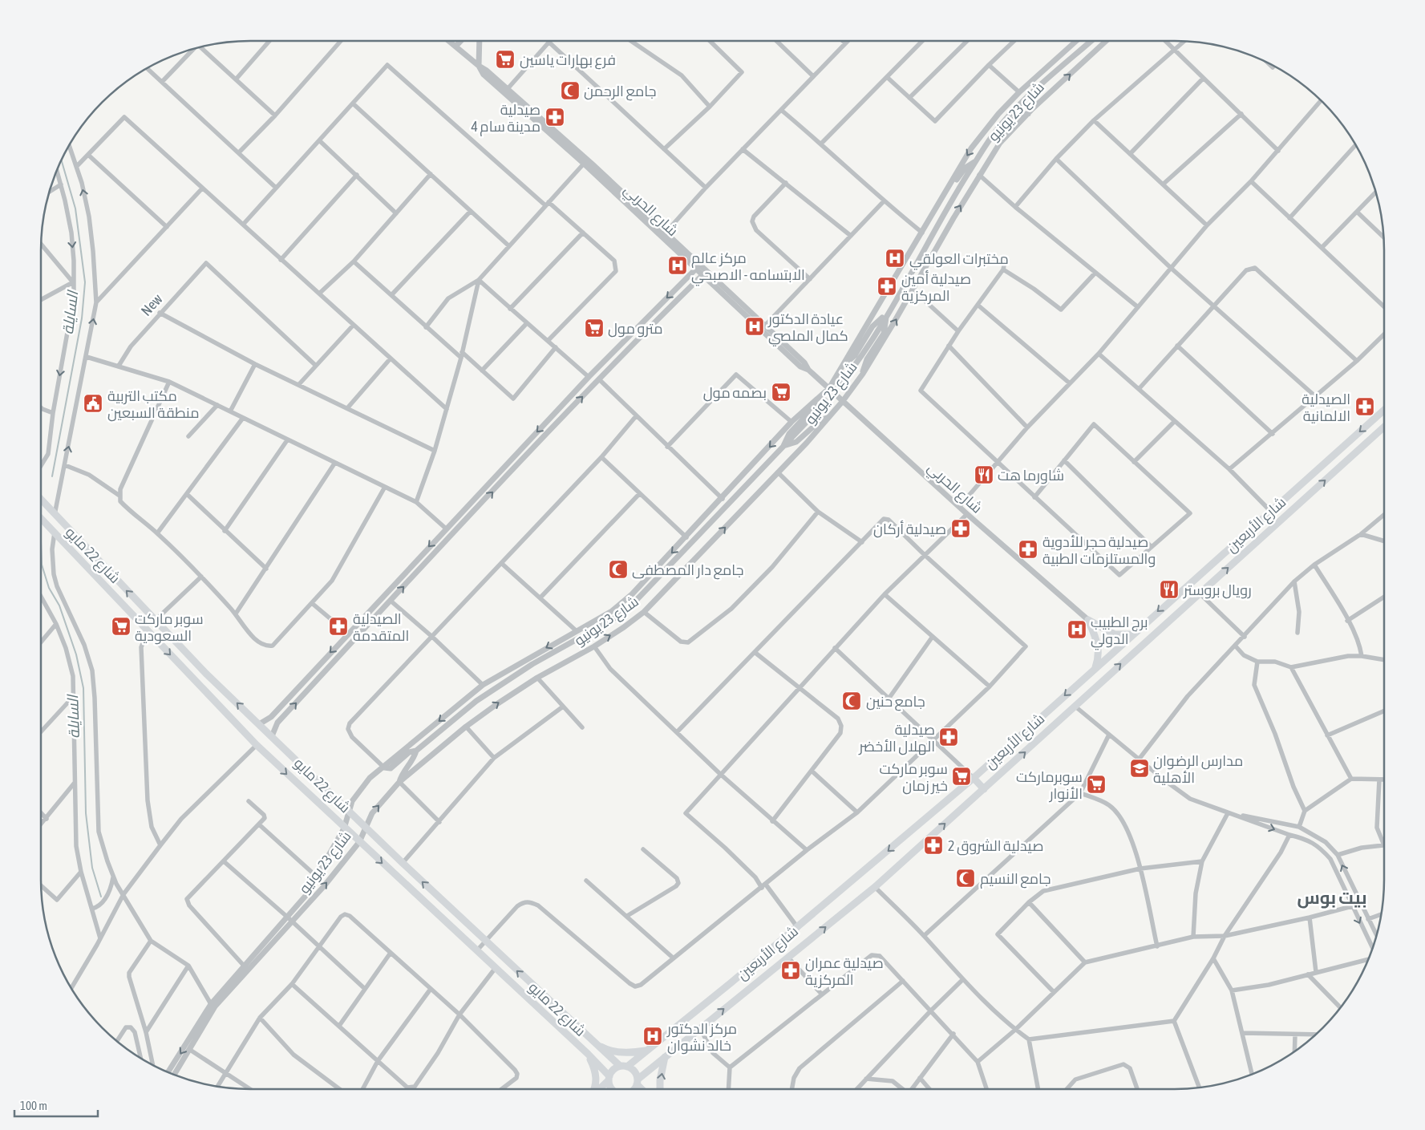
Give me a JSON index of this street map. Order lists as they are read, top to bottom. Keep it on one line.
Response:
{"streets":{"main road":["شارع الأربعين","شارع 22 مايو"],"street":["شارع 23 يونيو","شارع الحربي","New"]},"crossings":[["شارع 23 يونيو","شارع الحربي"],["شارع 23 يونيو","شارع 22 مايو"],["شارع الأربعين","شارع 22 مايو"]],"districts":["بيت بوس"],"water":["السايلة"],"places":{"supermarket":["فرع بهارات ياسين","مترو مول","بصمه مول","سوبر ماركت السعودية","سوبر ماركت خير زمان","سوبرماركت الأنوار"],"mosque":["جامع الرحمن","جامع دار المصطفى","جامع حنين","جامع النسيم"],"pharmacy":["صيدلية مدينة سام 4","صيدلية أمين المركزية","الصيدلية الالمانية","صيدلية أركان","صيدلية حجر للأدوية والمستلزمات الطبية","الصيدلية المتقدمة","صيدلية الهلال الأخضر","صيدلية الشروق 2","صيدلية عمران المركزية"],"hospital":["مختبرات العولقي","مركز عالم الابتسامه - الاصبحي","عيادة الدكتور كمال الملصي","برج الطبيب الدولي","مركز الدكتور خالد نشوان"],"public building":["مكتب التربية منطقة السبعين"],"restaurant":["شاورما هت","رويال بروستر"],"school or university":["مدارس الرضوان الأهلية"]},"scale_bar":"100 m"}
